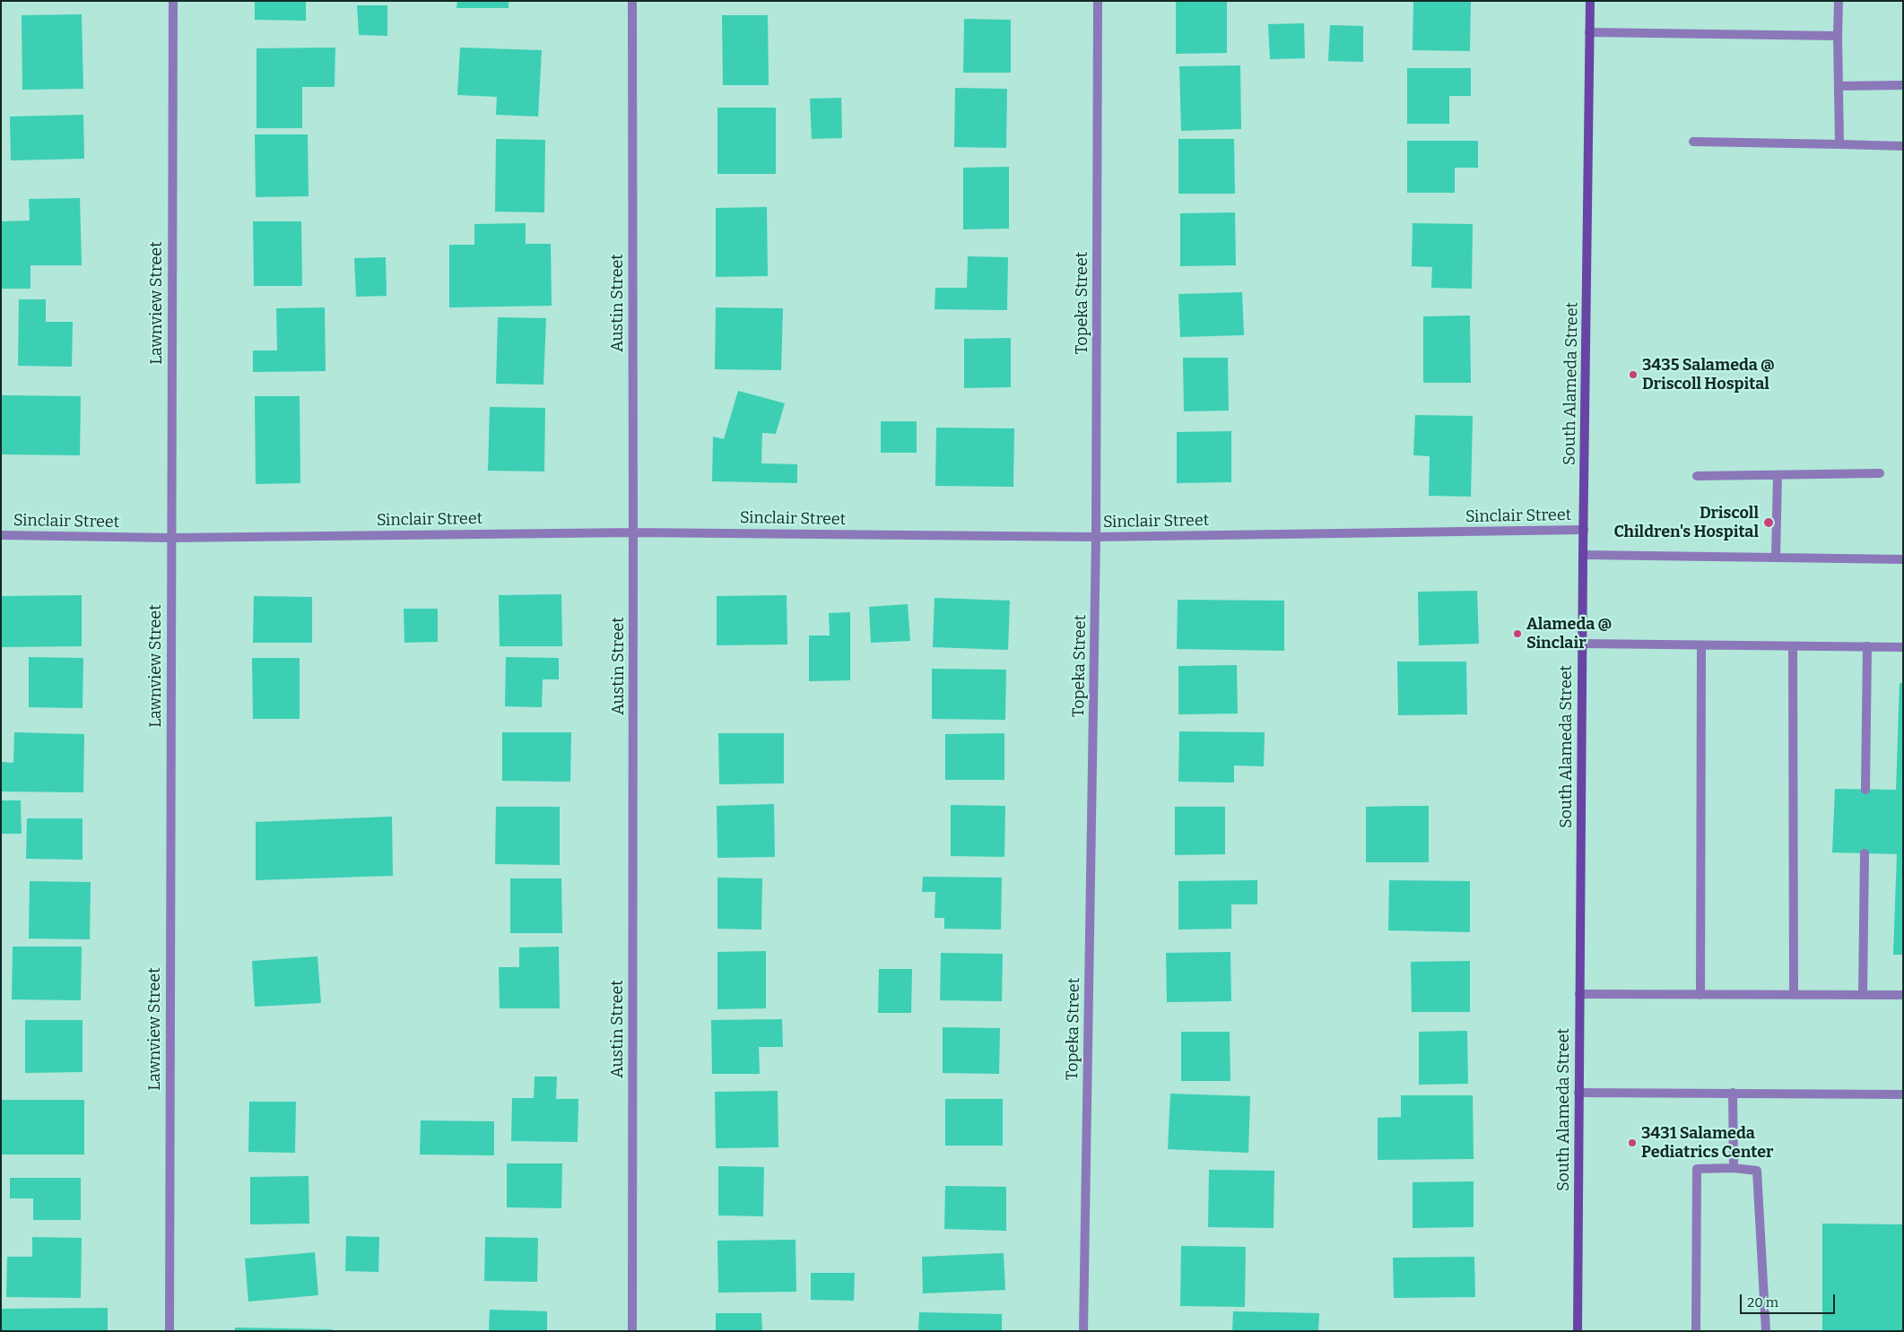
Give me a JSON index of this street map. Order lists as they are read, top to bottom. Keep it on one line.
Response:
{"streets":{"main road":["South Alameda Street"],"street":["Lawnview Street","Austin Street","Topeka Street","Sinclair Street"]},"crossings":[["Lawnview Street","Sinclair Street"],["Austin Street","Sinclair Street"],["Topeka Street","Sinclair Street"],["South Alameda Street","Sinclair Street"]],"places":["3435 Salameda @ Driscoll Hospital","Driscoll Children's Hospital","Alameda @ Sinclair","3431 Salameda Pediatrics Center"],"scale_bar":"20 m"}
